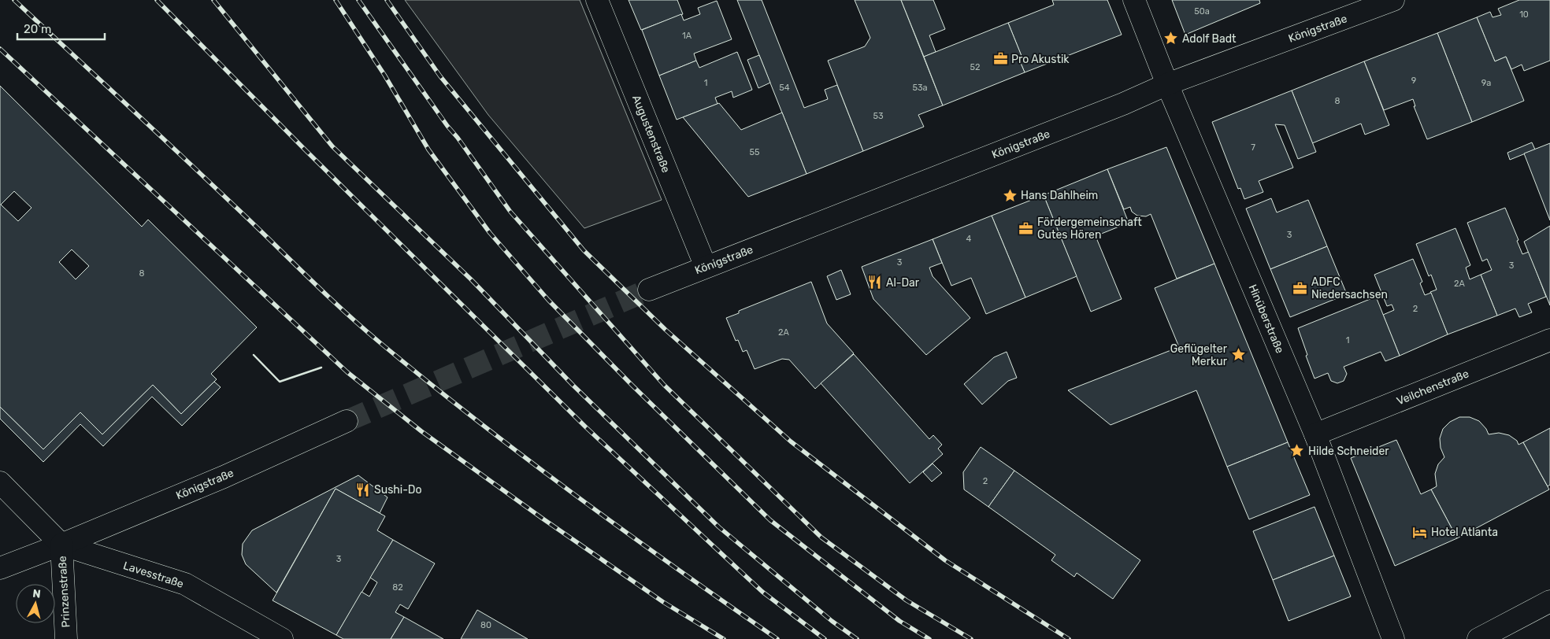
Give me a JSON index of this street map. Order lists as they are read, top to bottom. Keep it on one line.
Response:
{"streets":{"street":["Königstraße","Augustenstraße","Hinüberstraße","Veilchenstraße","Lavesstraße","Prinzenstraße"]},"crossings":[["Königstraße","Augustenstraße"],["Königstraße","Hinüberstraße"],["Königstraße","Lavesstraße"],["Königstraße","Prinzenstraße"],["Hinüberstraße","Veilchenstraße"],["Lavesstraße","Prinzenstraße"]],"places":{"place":["Adolf Badt","Hans Dahlheim","Geflügelter Merkur","Hilde Schneider"],"office":["Pro Akustik","Fördergemeinschaft Gutes Hören","ADFC Niedersachsen"],"restaurant":["Al-Dar","Sushi-Do"],"hotel":["Hotel Atlanta"]},"house_numbers":["50a","10","1A","52","9","1","9a","54","53a","8","53","7","55","3","4","3","3","8","2A","2","2A","1","2","3","82","80"],"scale_bar":"20 m","north":"top"}
